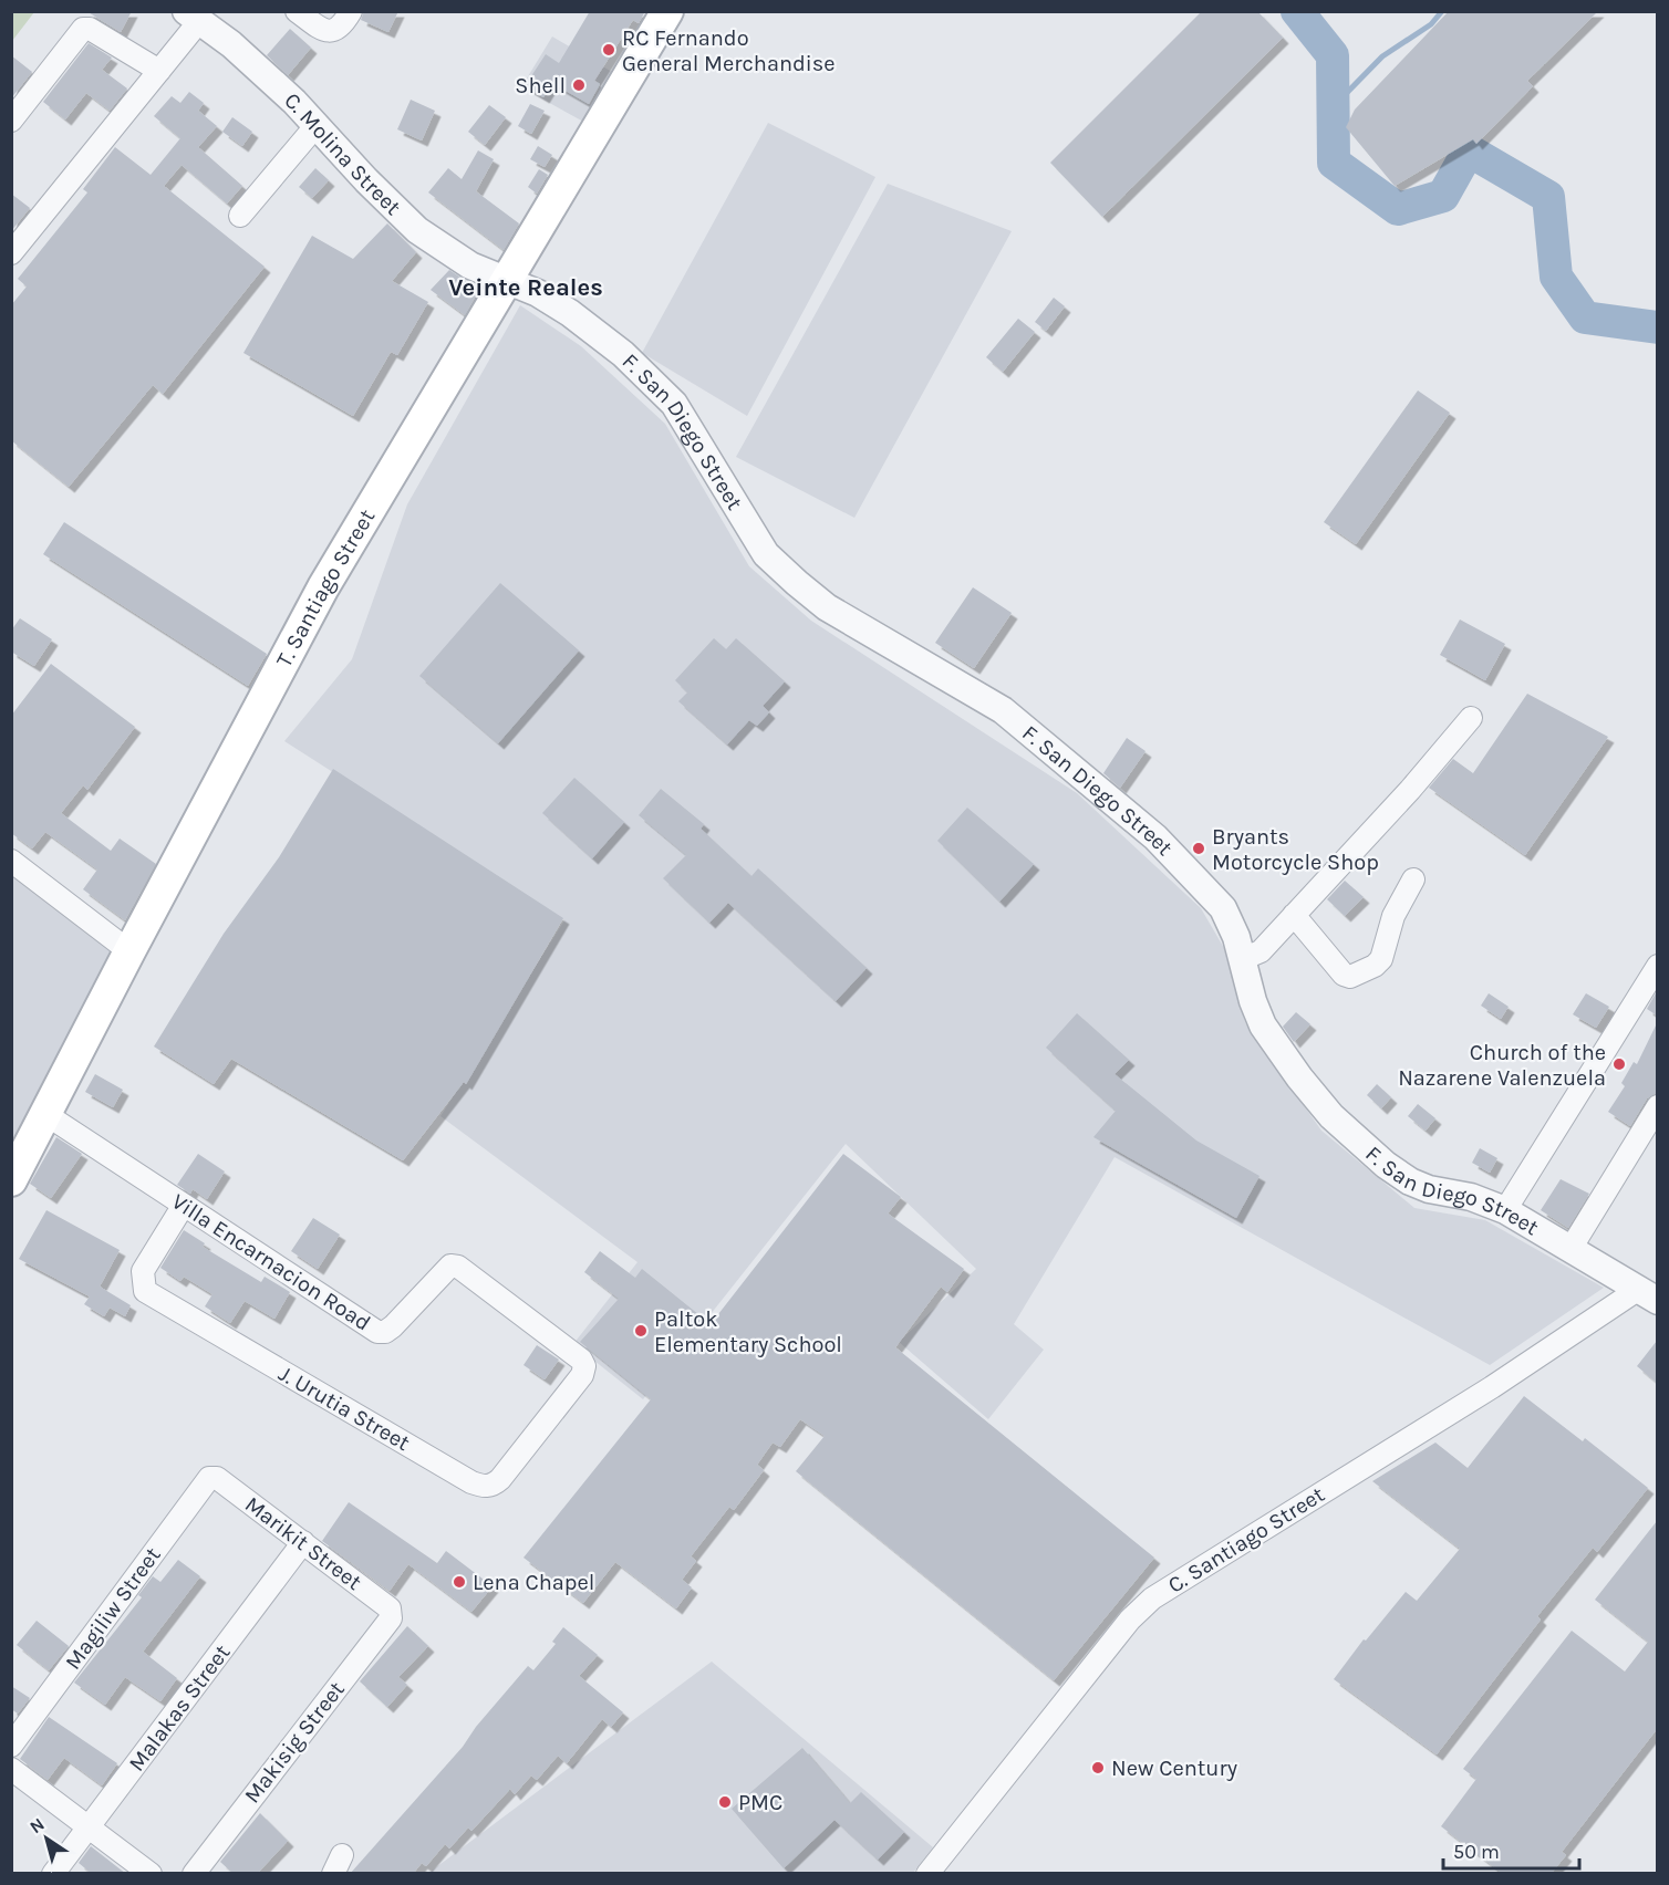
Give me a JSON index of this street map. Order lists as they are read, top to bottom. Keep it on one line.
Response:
{"streets":{"main road":["T. Santiago Street"],"street":["C. Molina Street","F. San Diego Street","Villa Encarnacion Road","J. Urutia Street","C. Santiago Street","Marikit Street","Magiliw Street","Malakas Street","Makisig Street"]},"crossings":[["C. Molina Street","F. San Diego Street"],["C. Molina Street","T. Santiago Street"],["F. San Diego Street","T. Santiago Street"],["F. San Diego Street","C. Santiago Street"],["T. Santiago Street","Villa Encarnacion Road"],["Villa Encarnacion Road","J. Urutia Street"],["Marikit Street","Magiliw Street"],["Marikit Street","Malakas Street"],["Marikit Street","Makisig Street"]],"districts":["Veinte Reales"],"places":["RC Fernando General Merchandise","Shell","Bryants Motorcycle Shop","Church of the Nazarene Valenzuela","Paltok Elementary School","Lena Chapel","New Century","PMC"],"scale_bar":"50 m","north":"top left"}
